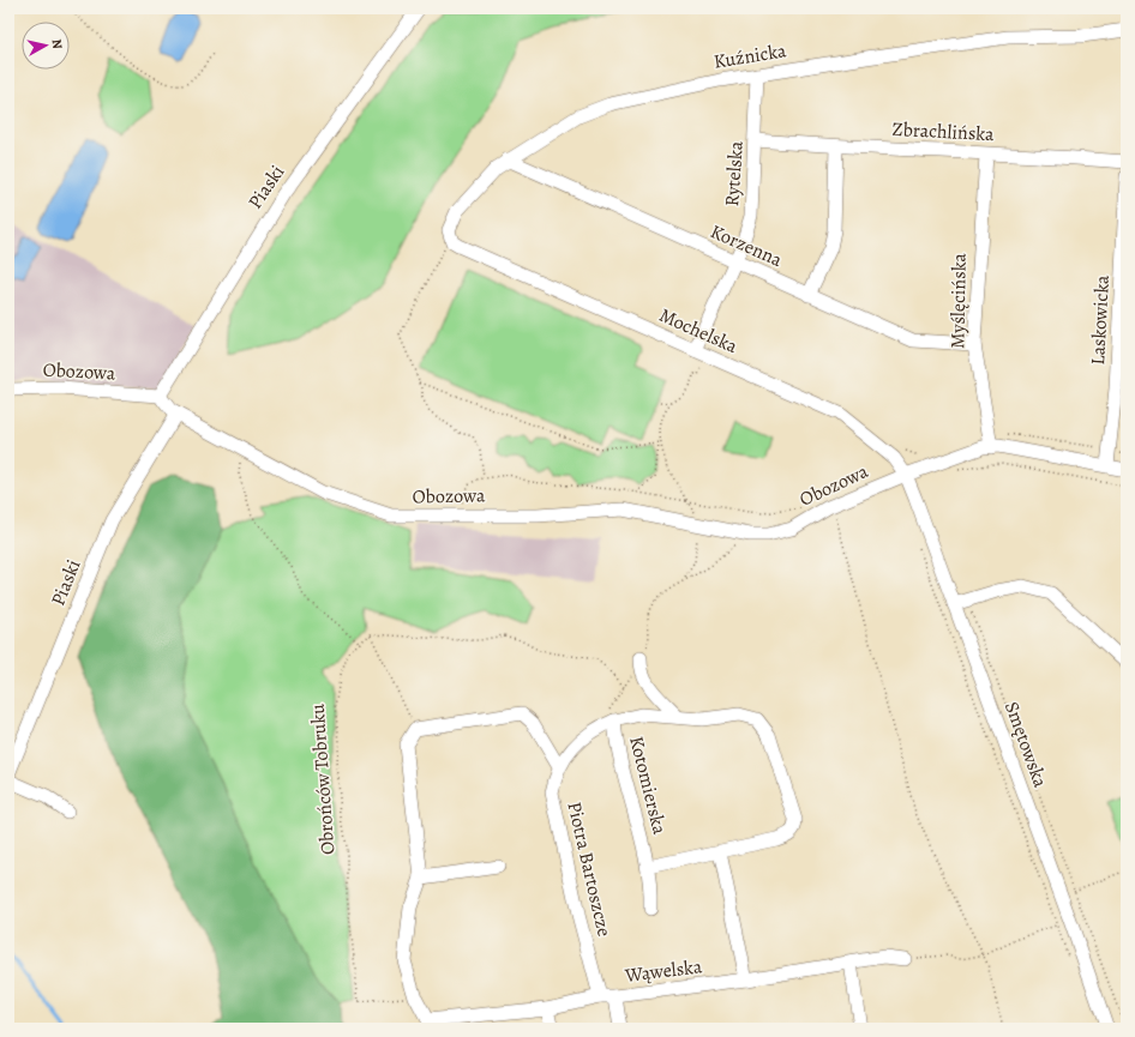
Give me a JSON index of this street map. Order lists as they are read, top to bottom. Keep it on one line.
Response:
{"streets":{"street":["Kuźnicka","Zbrachlińska","Rytelska","Piaski","Korzenna","Myślęcińska","Laskowicka","Mochelska","Obozowa","Smętowska","Kotomierska","Piotra Bartoszcze","Wąwelska"],"path":["Obrońców Tobruku"]},"crossings":[["Kuźnicka","Rytelska"],["Kuźnicka","Korzenna"],["Kuźnicka","Mochelska"],["Zbrachlińska","Rytelska"],["Zbrachlińska","Myślęcińska"],["Rytelska","Korzenna"],["Rytelska","Mochelska"],["Piaski","Obozowa"],["Korzenna","Myślęcińska"],["Myślęcińska","Obozowa"],["Mochelska","Obozowa"],["Mochelska","Smętowska"],["Obozowa","Smętowska"],["Kotomierska","Piotra Bartoszcze"],["Piotra Bartoszcze","Wąwelska"]],"north":"right"}
